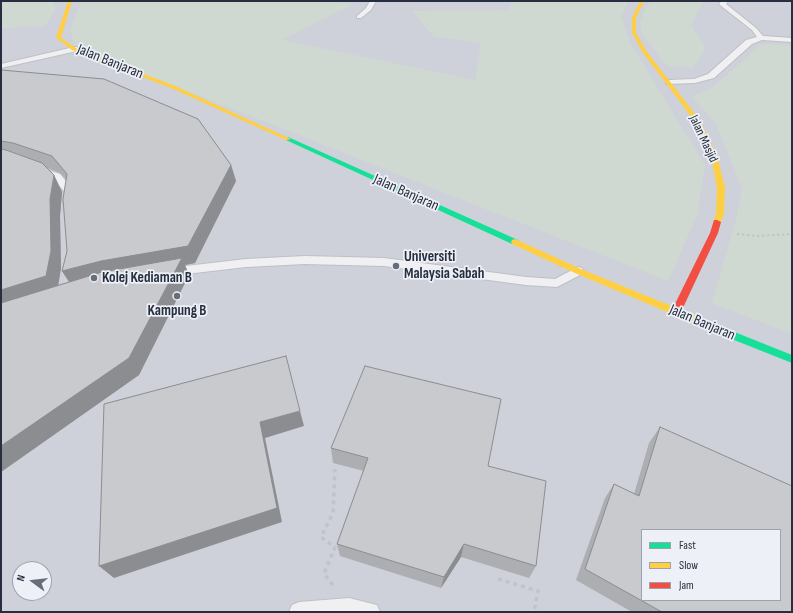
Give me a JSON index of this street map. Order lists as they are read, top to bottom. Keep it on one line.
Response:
{"streets":{"street":["Jalan Banjaran","Jalan Masjid"]},"crossings":[["Jalan Banjaran","Jalan Masjid"]],"places":["Universiti Malaysia Sabah","Kolej Kediaman B","Kampung B"],"legend":["Fast","Slow","Jam"],"north":"left"}
